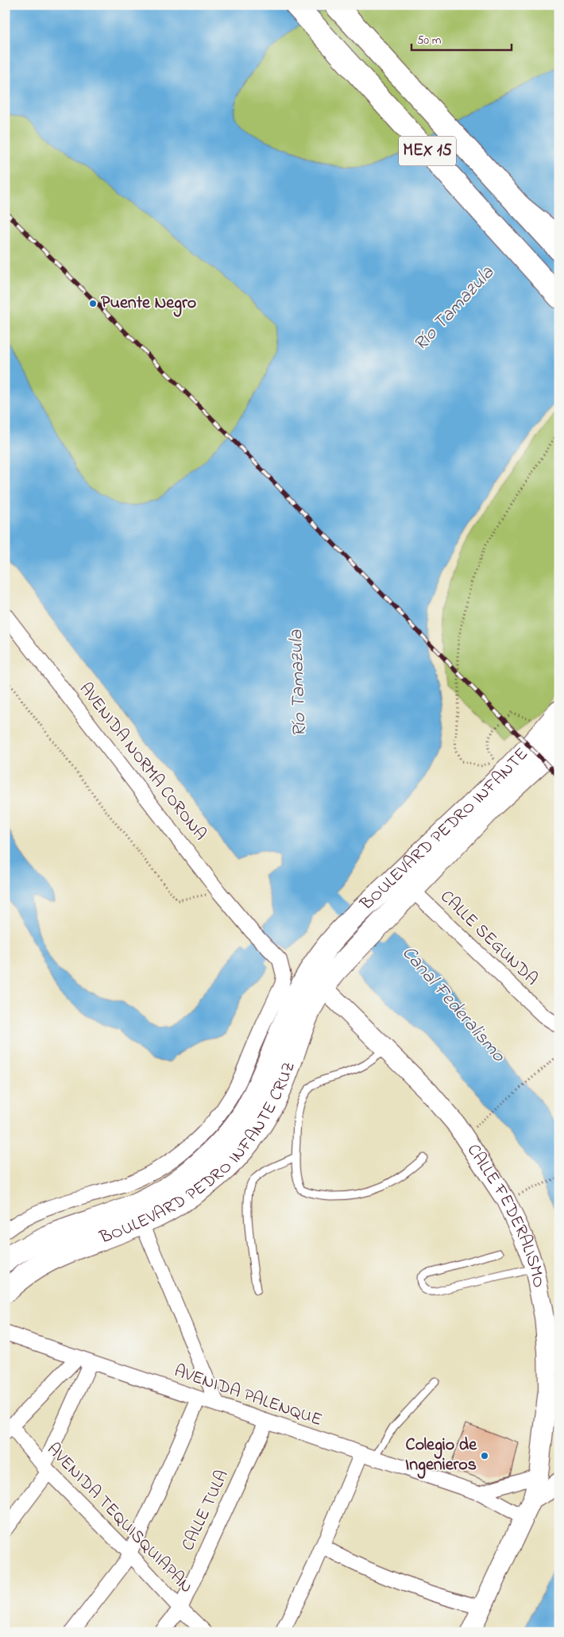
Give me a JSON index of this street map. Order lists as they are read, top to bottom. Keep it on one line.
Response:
{"streets":{"main road":["MEX 15","BOULEVARD PEDRO INFANTE","BOULEVARD PEDRO INFANTE CRUZ","CALLE FEDERALISMO"],"street":["AVENIDA NORMA CORONA","CALLE SEGUNDA","AVENIDA PALENQUE","CALLE TULA","AVENIDA TEQUISQUIAPAN"]},"crossings":[["BOULEVARD PEDRO INFANTE","CALLE SEGUNDA"],["BOULEVARD PEDRO INFANTE","BOULEVARD PEDRO INFANTE CRUZ"],["BOULEVARD PEDRO INFANTE CRUZ","CALLE FEDERALISMO"],["CALLE FEDERALISMO","AVENIDA PALENQUE"],["AVENIDA PALENQUE","CALLE TULA"],["CALLE TULA","AVENIDA TEQUISQUIAPAN"]],"water":["Río Tamazula","Canal Federalismo"],"places":["Puente Negro","Colegio de Ingenieros"],"scale_bar":"50 m"}
